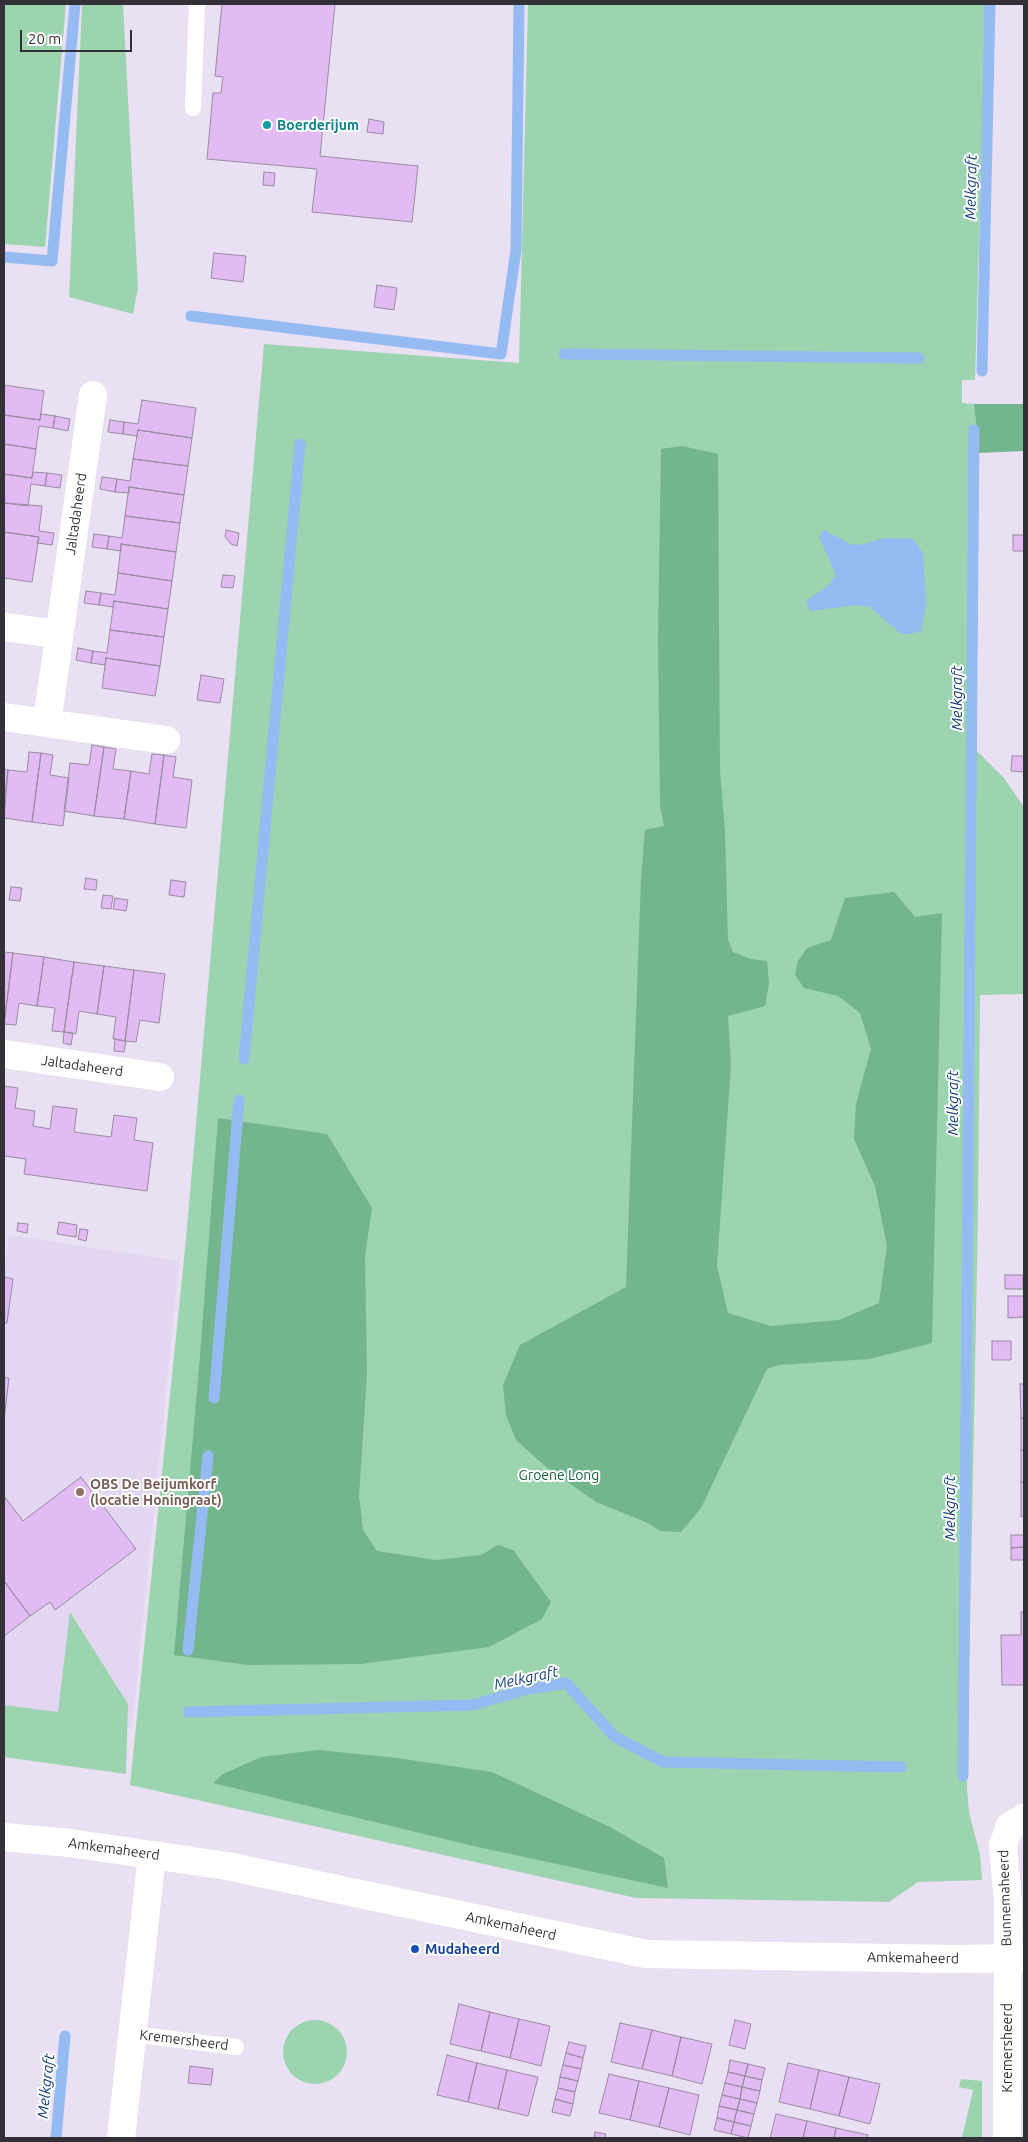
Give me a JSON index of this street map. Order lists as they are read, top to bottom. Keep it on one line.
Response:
{"streets":{"street":["Jaltadaheerd","Amkemaheerd","Bunnemaheerd","Kremersheerd"]},"crossings":[["Amkemaheerd","Bunnemaheerd"],["Amkemaheerd","Kremersheerd"],["Bunnemaheerd","Kremersheerd"]],"water":["Melkgraft"],"parks":["Groene Long"],"places":["Boerderijum","OBS De Beijumkorf (locatie Honingraat)","Mudaheerd"],"scale_bar":"20 m"}
